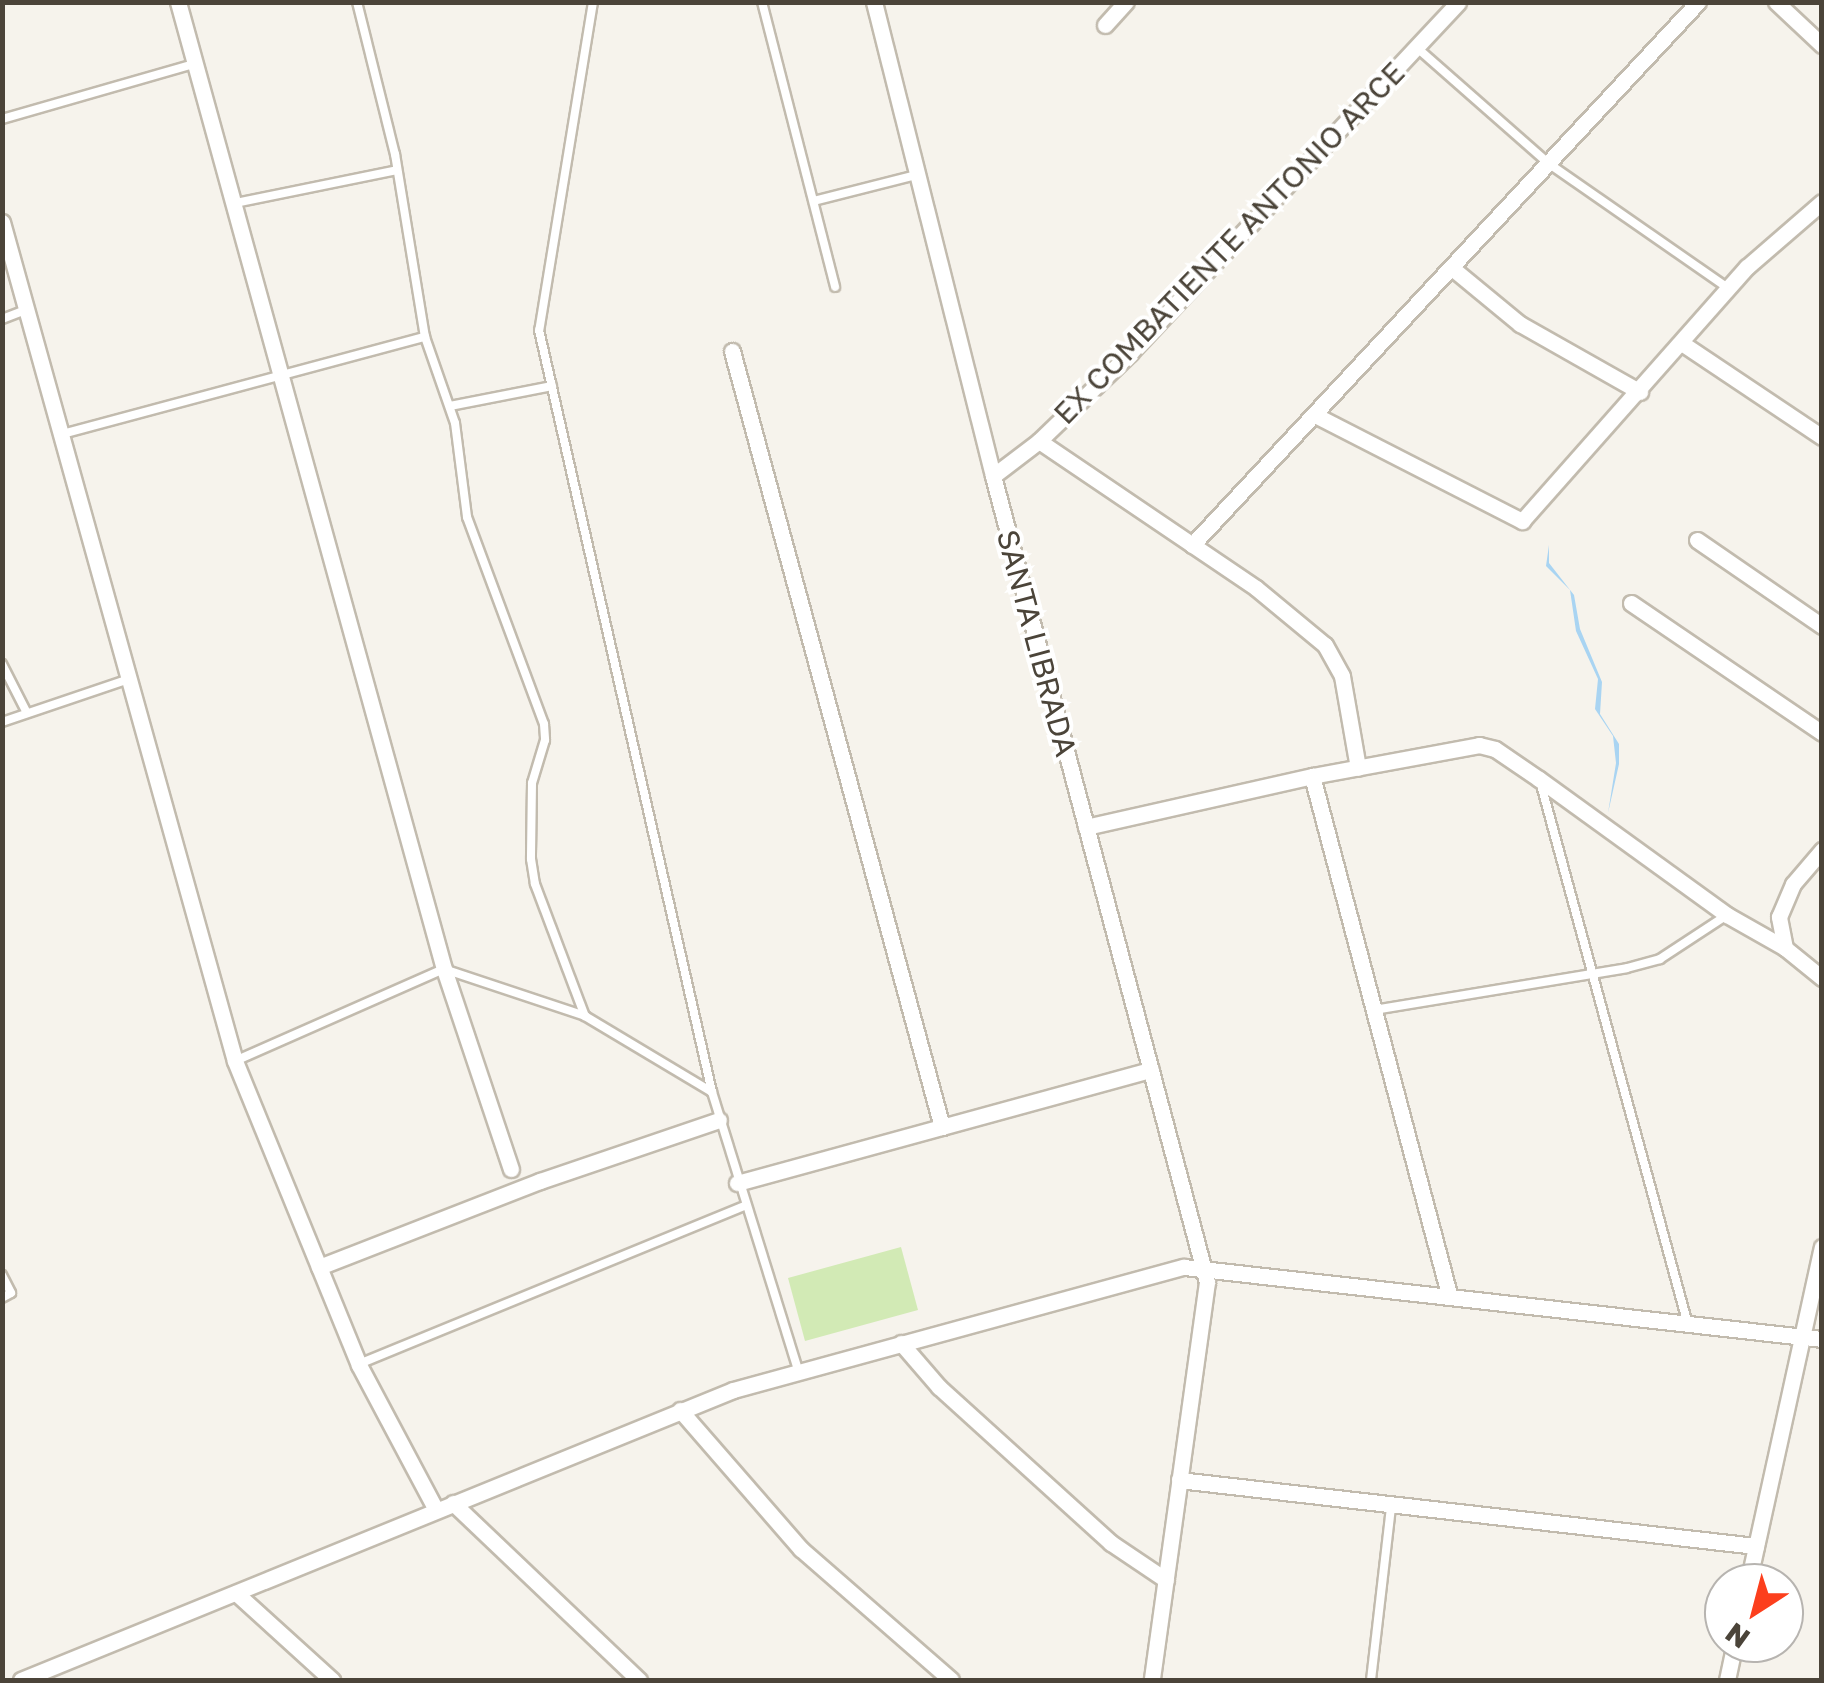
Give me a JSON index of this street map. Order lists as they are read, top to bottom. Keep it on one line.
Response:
{"streets":{"street":["EX COMBATIENTE ANTONIO ARCE","SANTA LIBRADA"]},"crossings":[["EX COMBATIENTE ANTONIO ARCE","SANTA LIBRADA"]],"north":"bottom left"}
